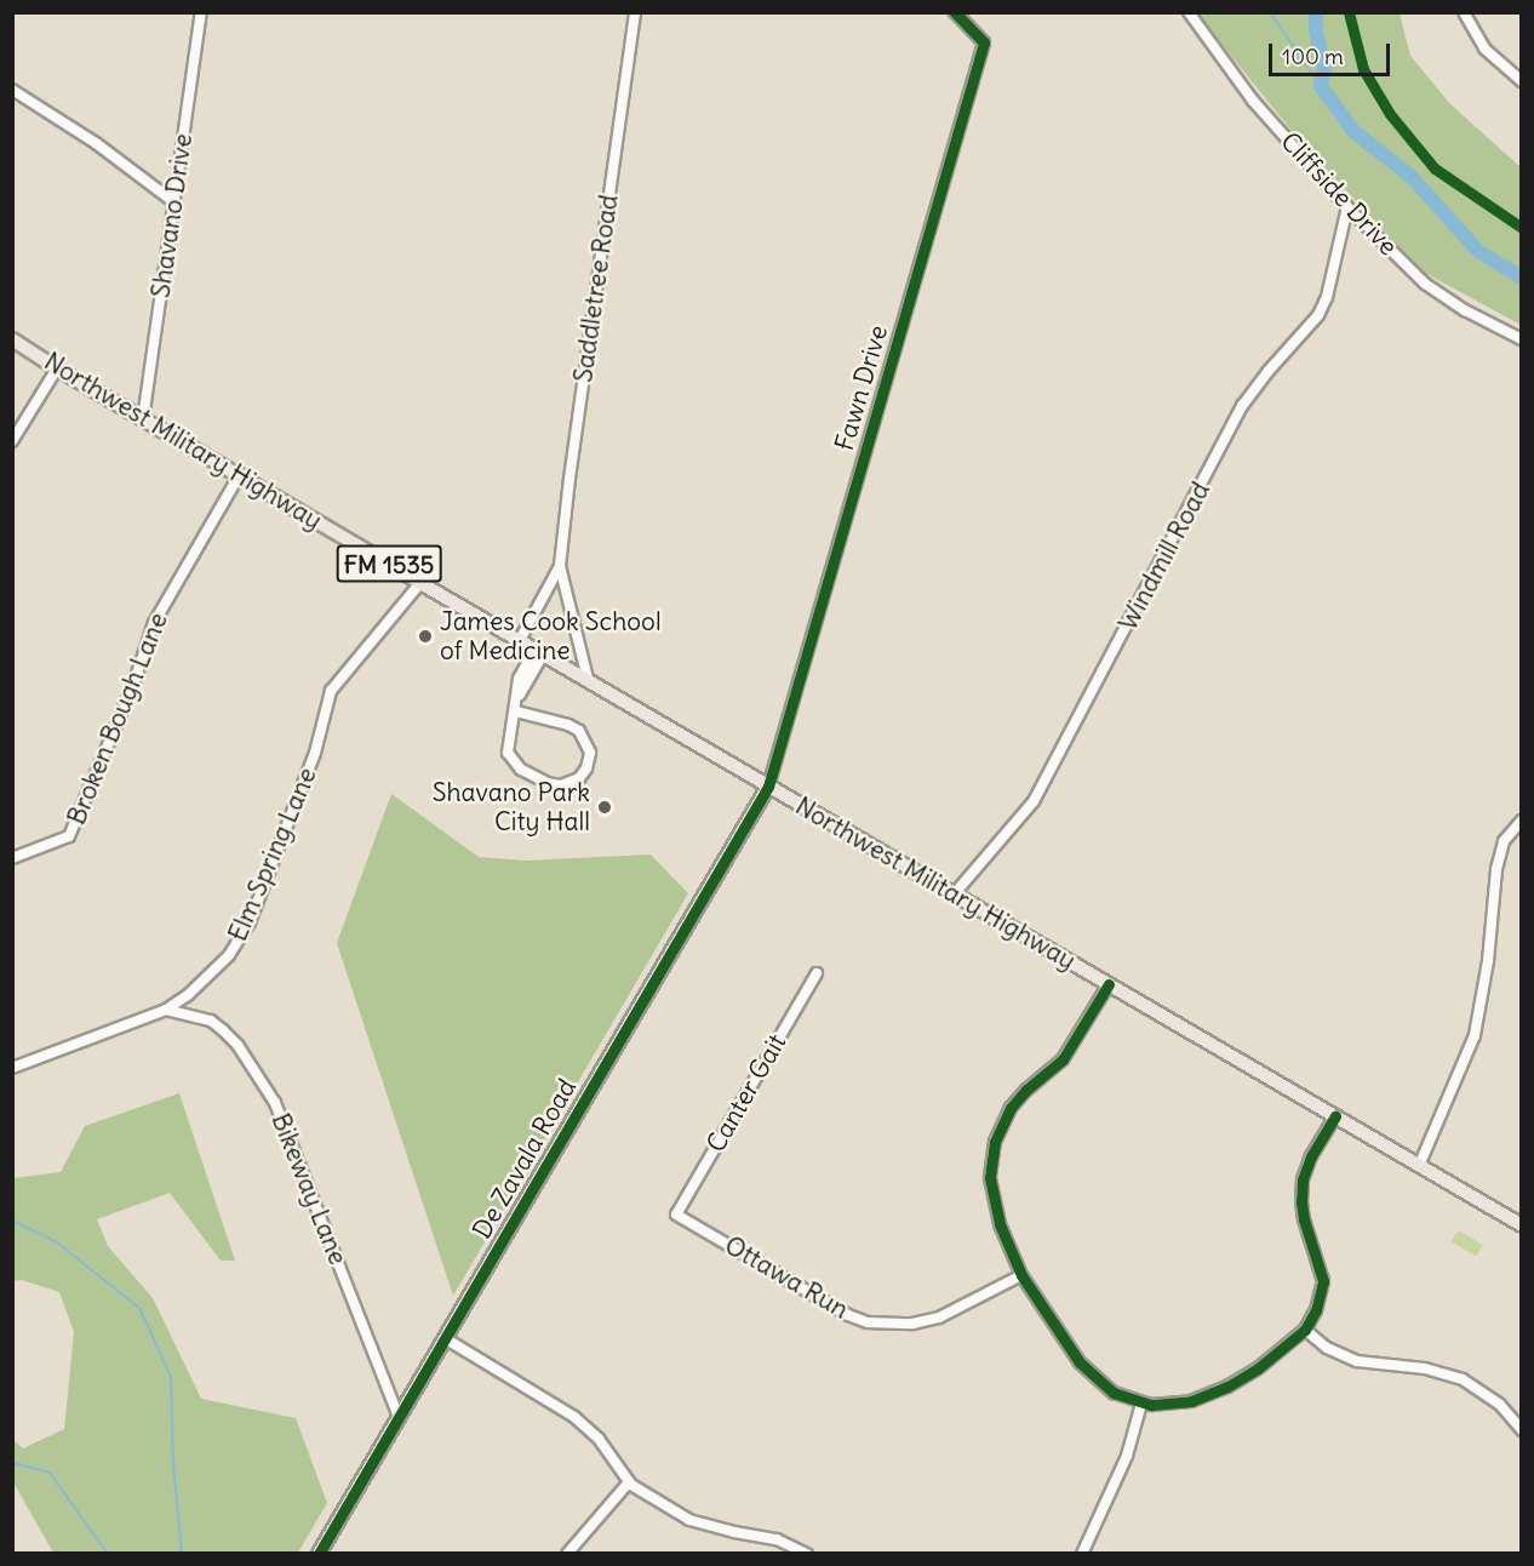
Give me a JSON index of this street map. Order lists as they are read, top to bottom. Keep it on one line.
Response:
{"streets":{"main road":["Northwest Military Highway","FM 1535","De Zavala Road"],"street":["Cliffside Drive","Shavano Drive","Saddletree Road","Fawn Drive","Windmill Road","Broken Bough Lane","Elm Spring Lane","Canter Gait","Bikeway Lane","Ottawa Run"]},"crossings":[["Cliffside Drive","Windmill Road"],["Shavano Drive","Northwest Military Highway"],["Saddletree Road","Northwest Military Highway"],["Fawn Drive","Northwest Military Highway"],["Fawn Drive","De Zavala Road"],["Northwest Military Highway","Windmill Road"],["Northwest Military Highway","Broken Bough Lane"],["Northwest Military Highway","Elm Spring Lane"],["Northwest Military Highway","De Zavala Road"],["Elm Spring Lane","Bikeway Lane"],["Canter Gait","Ottawa Run"],["De Zavala Road","Bikeway Lane"]],"places":["James Cook School of Medicine","Shavano Park City Hall"],"scale_bar":"100 m"}
